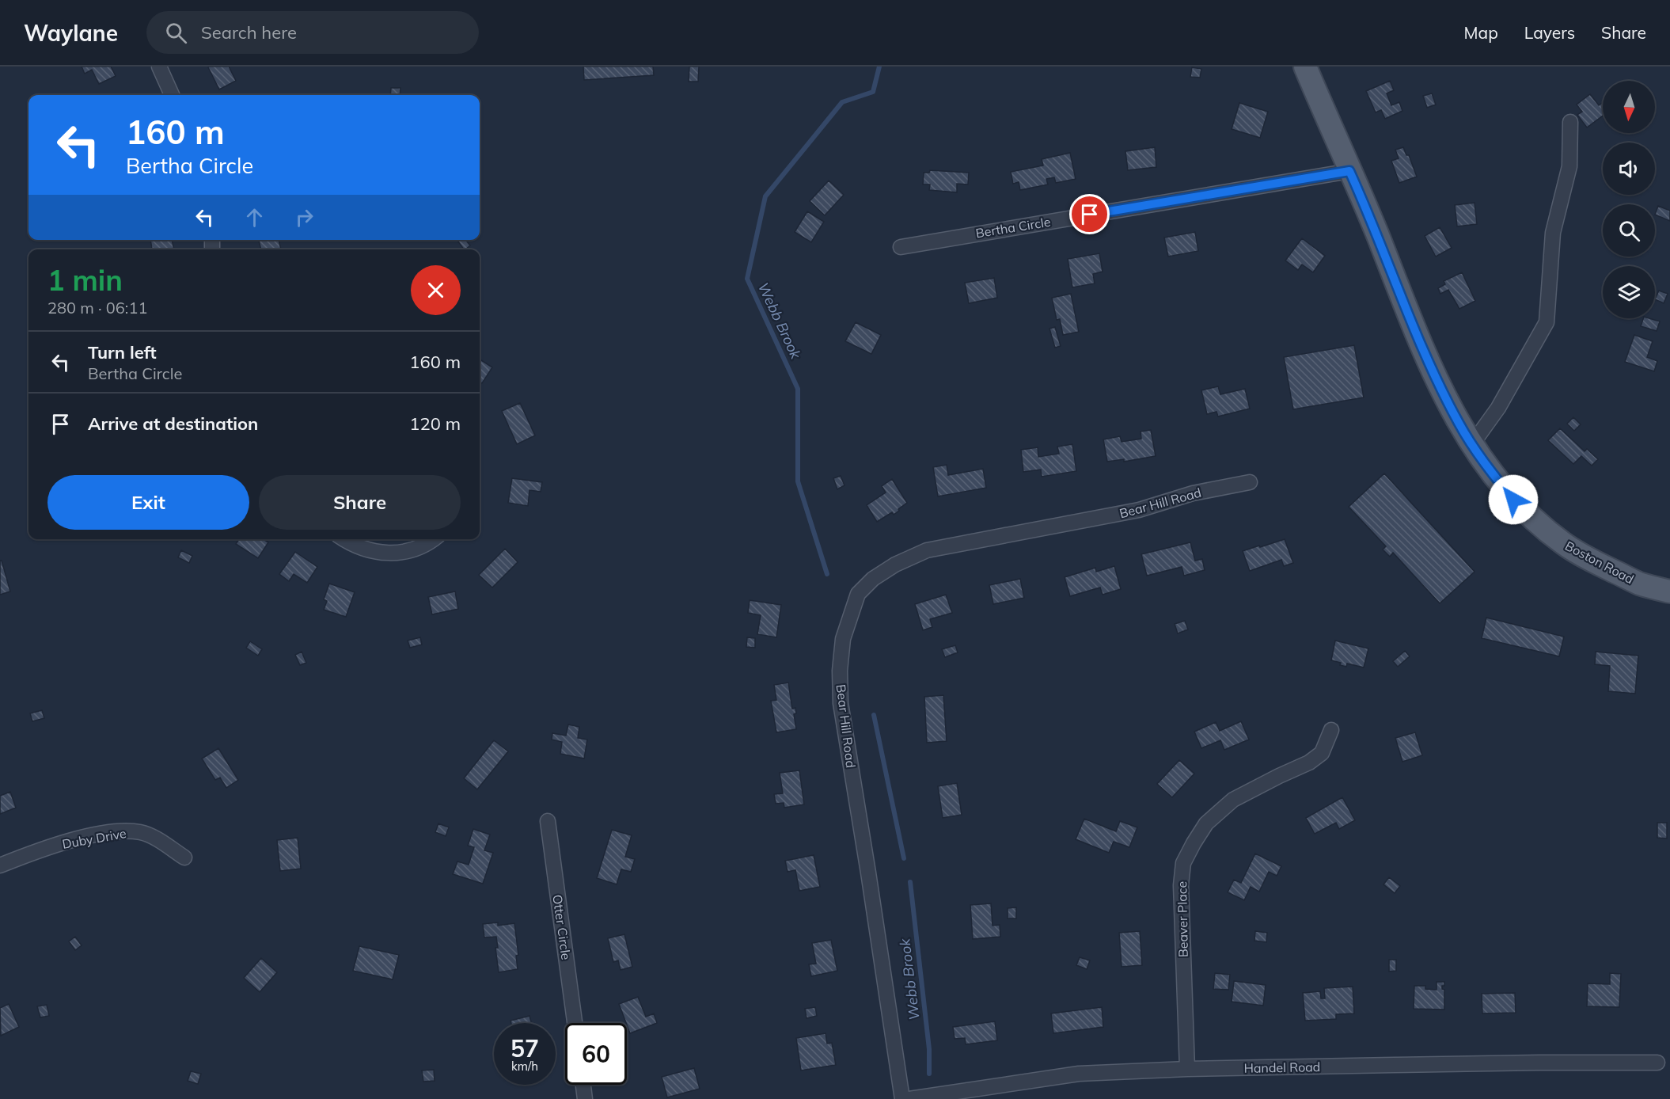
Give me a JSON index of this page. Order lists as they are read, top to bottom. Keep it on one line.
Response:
{"streets":{"main road":["Boston Road"],"street":["Bertha Circle","Bear Hill Road","Duby Drive","Beaver Place","Otter Circle","Handel Road"]},"crossings":[["Bertha Circle","Boston Road"],["Beaver Place","Handel Road"]],"water":["Webb Brook"],"north":"bottom","page":{"header":"Waylane","search":"Search here","nav":["Map","Layers","Share"],"turn":["160 m","Bertha Circle"],"heading":["1 min","280 m · 06:11"],"list":[{"name":"Turn left","note":"Bertha Circle","value":"160 m"},{"name":"Arrive at destination","value":"120 m"}],"buttons":["Exit","Share"],"speed":"57 km/h","limit":"60"}}
